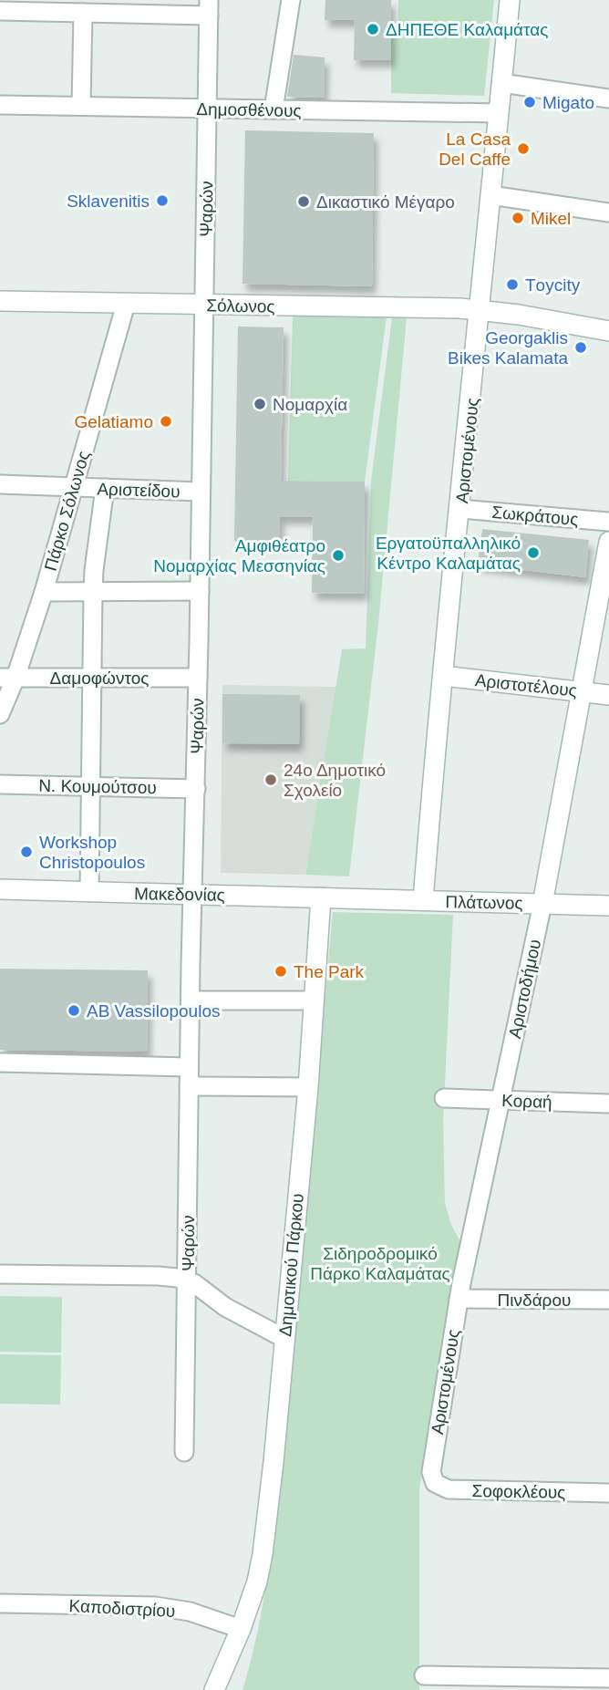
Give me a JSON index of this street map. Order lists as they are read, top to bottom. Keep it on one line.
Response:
{"streets":{"street":["Δημοσθένους","Ψαρών","Σόλωνος","Αριστομένους","Αριστείδου","Πάρκο Σόλωνος","Σωκράτους","Δαμοφώντος","Αριστοτέλους","Ν. Κουμούτσου","Μακεδονίας","Πλάτωνος","Αριστοδήμου","Κοραή","Δημοτικού Πάρκου","Πινδάρου","Σοφοκλέους","Καποδιστρίου"]},"crossings":[["Δημοσθένους","Ψαρών"],["Δημοσθένους","Αριστομένους"],["Ψαρών","Σόλωνος"],["Ψαρών","Αριστείδου"],["Ψαρών","Δαμοφώντος"],["Ψαρών","Ν. Κουμούτσου"],["Ψαρών","Μακεδονίας"],["Σόλωνος","Αριστομένους"],["Σόλωνος","Πάρκο Σόλωνος"],["Αριστομένους","Σωκράτους"],["Αριστομένους","Αριστοτέλους"],["Αριστομένους","Πλάτωνος"],["Αριστομένους","Αριστοδήμου"],["Αριστομένους","Πινδάρου"],["Αριστομένους","Σοφοκλέους"],["Αριστείδου","Πάρκο Σόλωνος"],["Πάρκο Σόλωνος","Δαμοφώντος"],["Αριστοτέλους","Αριστοδήμου"],["Μακεδονίας","Πλάτωνος"],["Μακεδονίας","Δημοτικού Πάρκου"],["Πλάτωνος","Αριστοδήμου"],["Αριστοδήμου","Κοραή"],["Αριστοδήμου","Πινδάρου"],["Δημοτικού Πάρκου","Καποδιστρίου"]],"parks":["Σιδηροδρομικό Πάρκο Καλαμάτας"],"places":["ΔΗΠΕΘΕ Καλαμάτας","Migato","La Casa Del Caffe","Sklavenitis","Δικαστικό Μέγαρο","Mikel","Τoycity","Georgaklis Bikes Kalamata","Νομαρχία","Gelatiamo","Εργατοϋπαλληλικό Κέντρο Καλαμάτας","Αμφιθέατρο Νομαρχίας Μεσσηνίας","24ο Δημοτικό Σχολείο","Workshop Christopoulos","The Park","AB Vassilopoulos"]}
